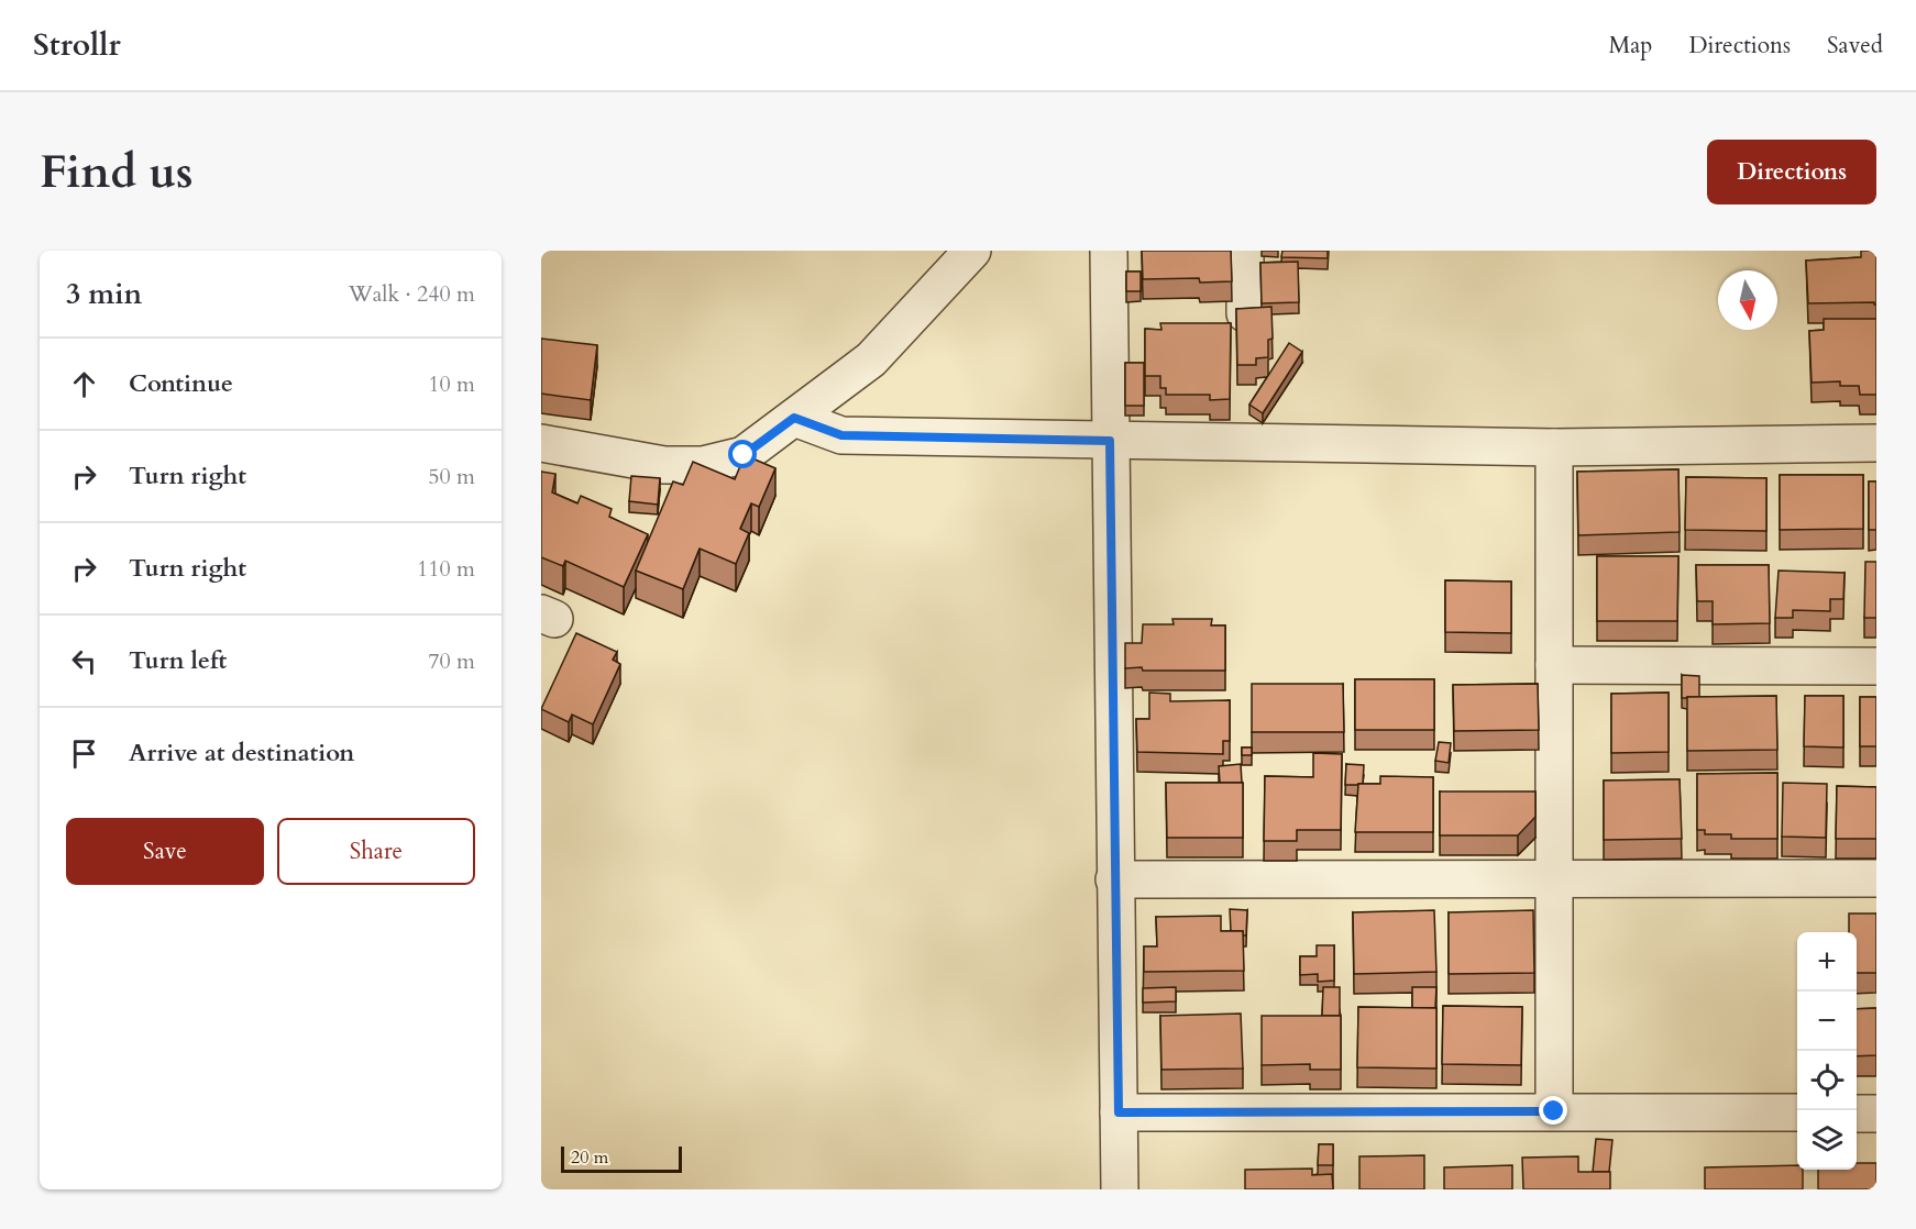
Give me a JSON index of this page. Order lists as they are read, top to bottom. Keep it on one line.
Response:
{"scale_bar":"20 m","north":"bottom","page":{"header":"Strollr","nav":["Map","Directions","Saved"],"buttons":["Directions",["Save","Share"]],"title":"Find us","heading":["3 min","Walk · 240 m"],"list":[["Continue","10 m"],["Turn right","50 m"],["Turn right","110 m"],["Turn left","70 m"],"Arrive at destination"],"map_buttons":["+","−"],"scale":"20 m"}}
